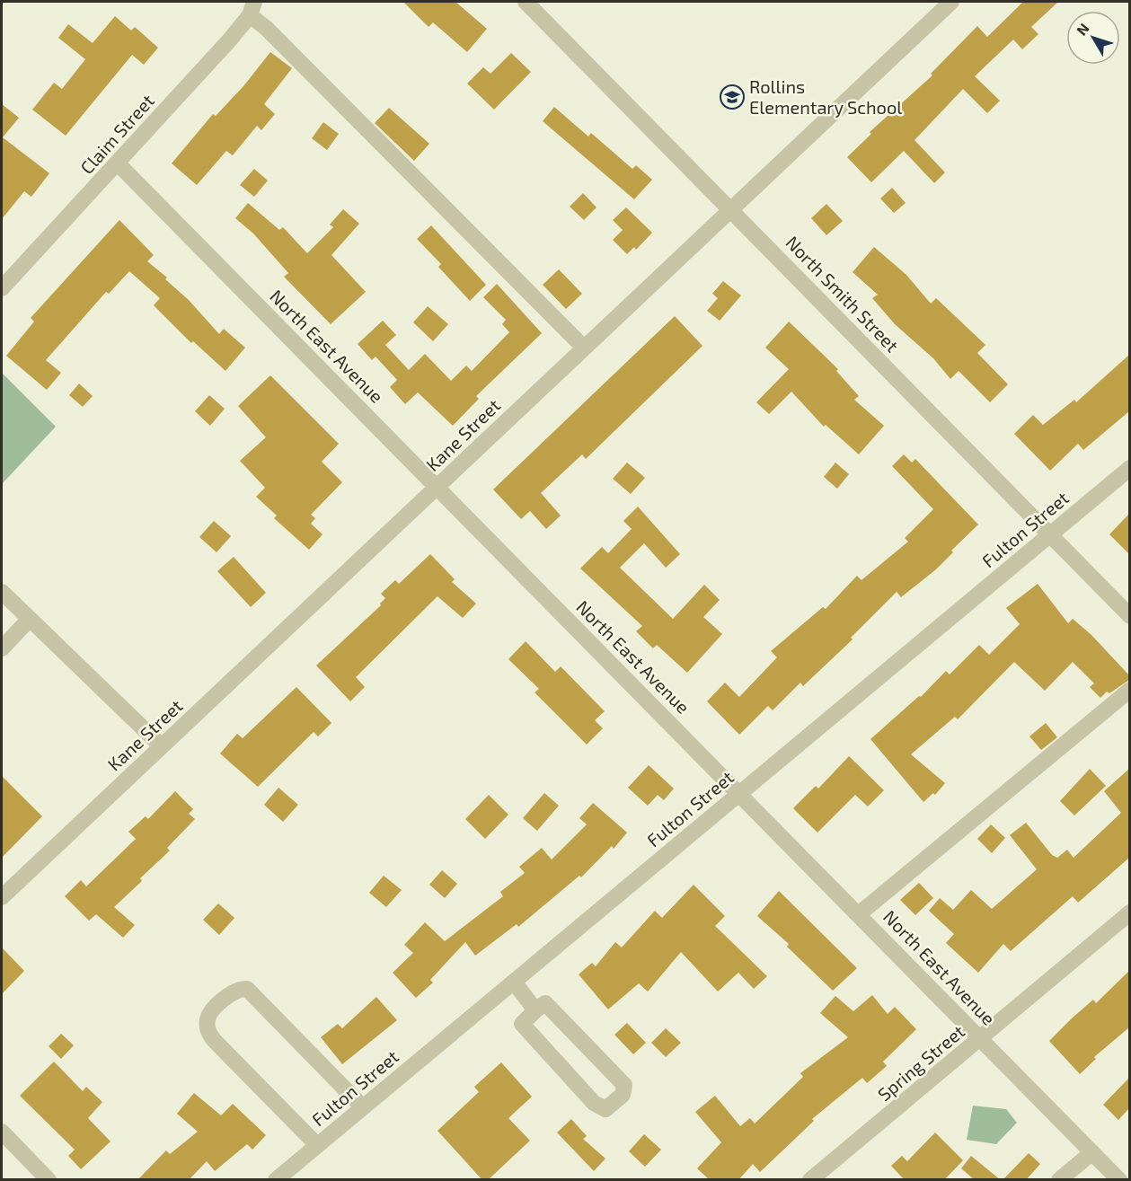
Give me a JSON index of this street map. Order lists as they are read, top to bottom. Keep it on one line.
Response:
{"streets":{"street":["Claim Street","North Smith Street","North East Avenue","Kane Street","Fulton Street","Spring Street"]},"crossings":[["Claim Street","North East Avenue"],["North Smith Street","Kane Street"],["North Smith Street","Fulton Street"],["North East Avenue","Kane Street"],["North East Avenue","Fulton Street"],["North East Avenue","Spring Street"]],"places":{"school or university":["Rollins Elementary School"]},"north":"top left"}
